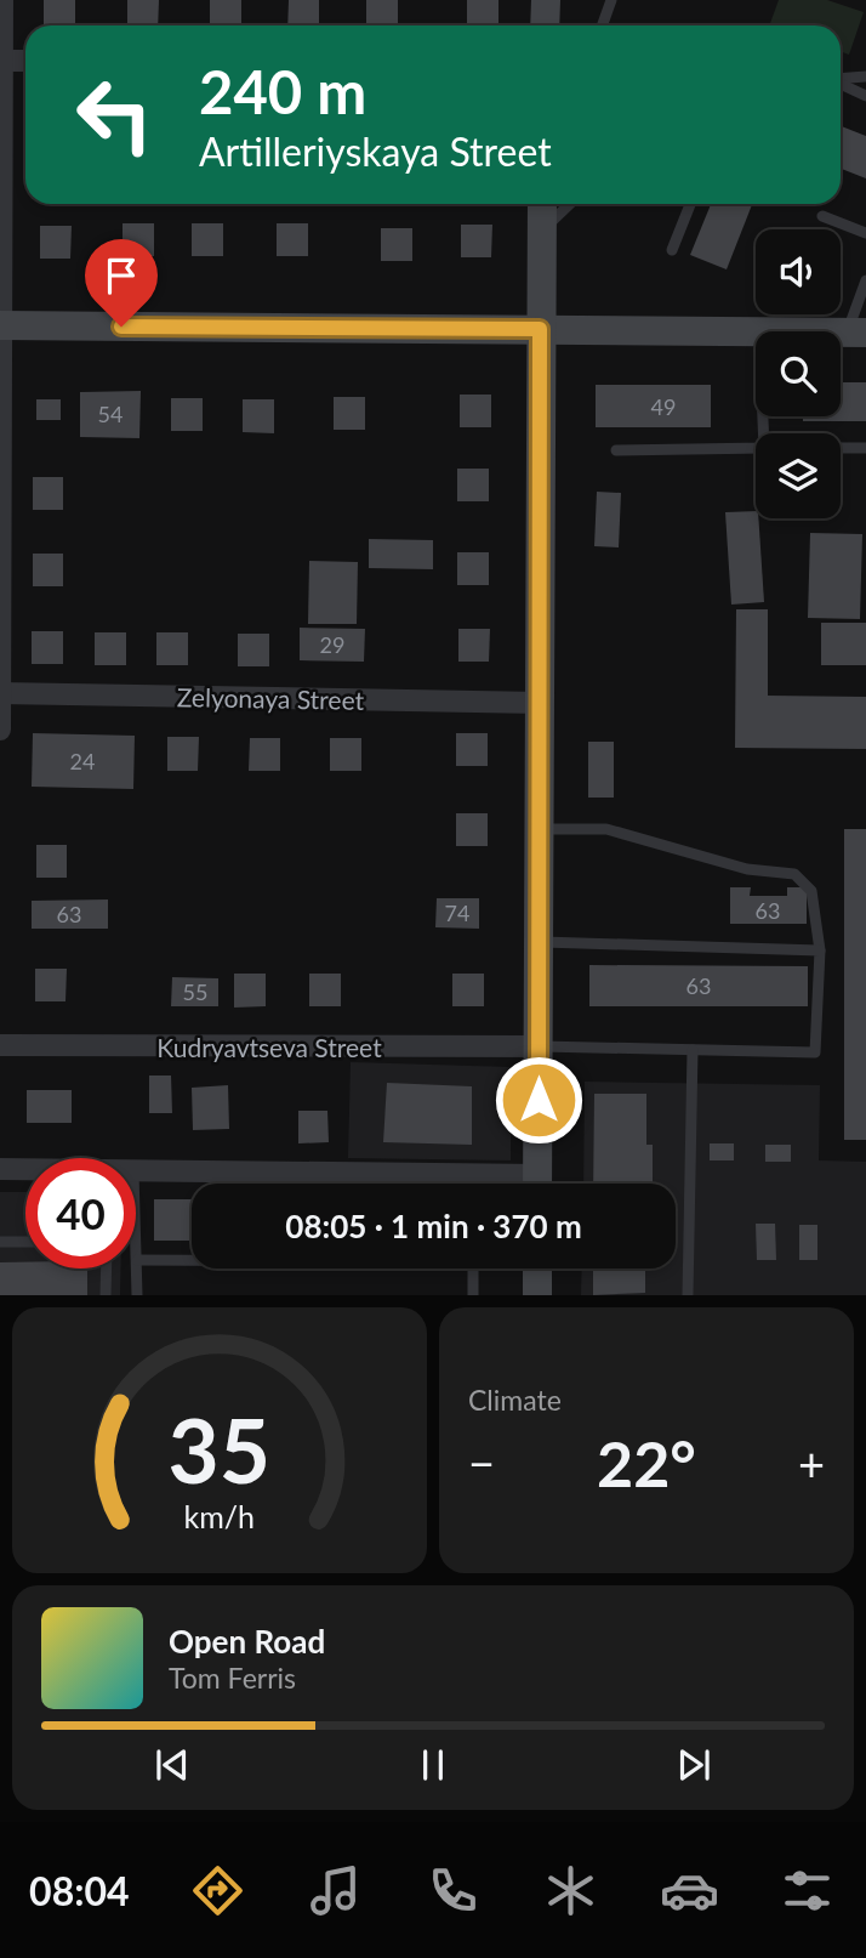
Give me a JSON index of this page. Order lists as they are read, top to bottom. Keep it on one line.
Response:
{"streets":{"street":["Zelyonaya Street","Kudryavtseva Street"]},"house_numbers":["49","54","29","24","63","74","63","63","55"],"page":{"turn":["240 m","Artilleriyskaya Street"],"limit":"40","trip":"08:05 · 1 min · 370 m","tile":"Climate","heat":["−","22°","+"],"song":["Open Road","Tom Ferris"],"tabs":"08:04","gauge":["35","km/h"]}}
